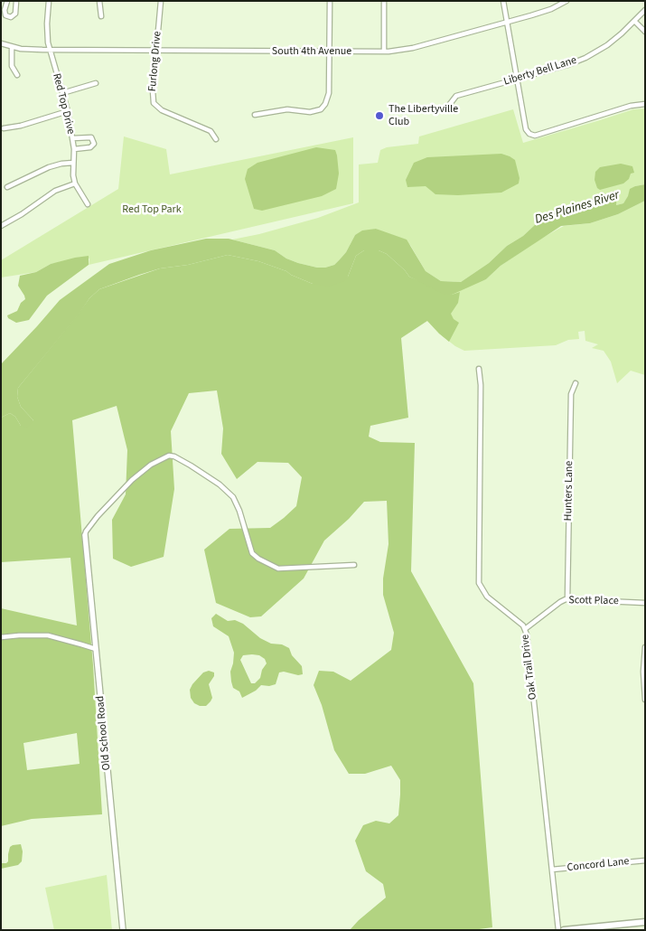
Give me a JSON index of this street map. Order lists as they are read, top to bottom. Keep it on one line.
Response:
{"streets":{"street":["South 4th Avenue","Furlong Drive","Liberty Bell Lane","Red Top Drive","Hunters Lane","Scott Place","Oak Trail Drive","Old School Road","Concord Lane"]},"crossings":[["South 4th Avenue","Furlong Drive"],["South 4th Avenue","Red Top Drive"],["Hunters Lane","Scott Place"],["Scott Place","Oak Trail Drive"],["Oak Trail Drive","Concord Lane"]],"water":["Des Plaines River"],"parks":["Red Top Park"],"places":["The Libertyville Club"]}
